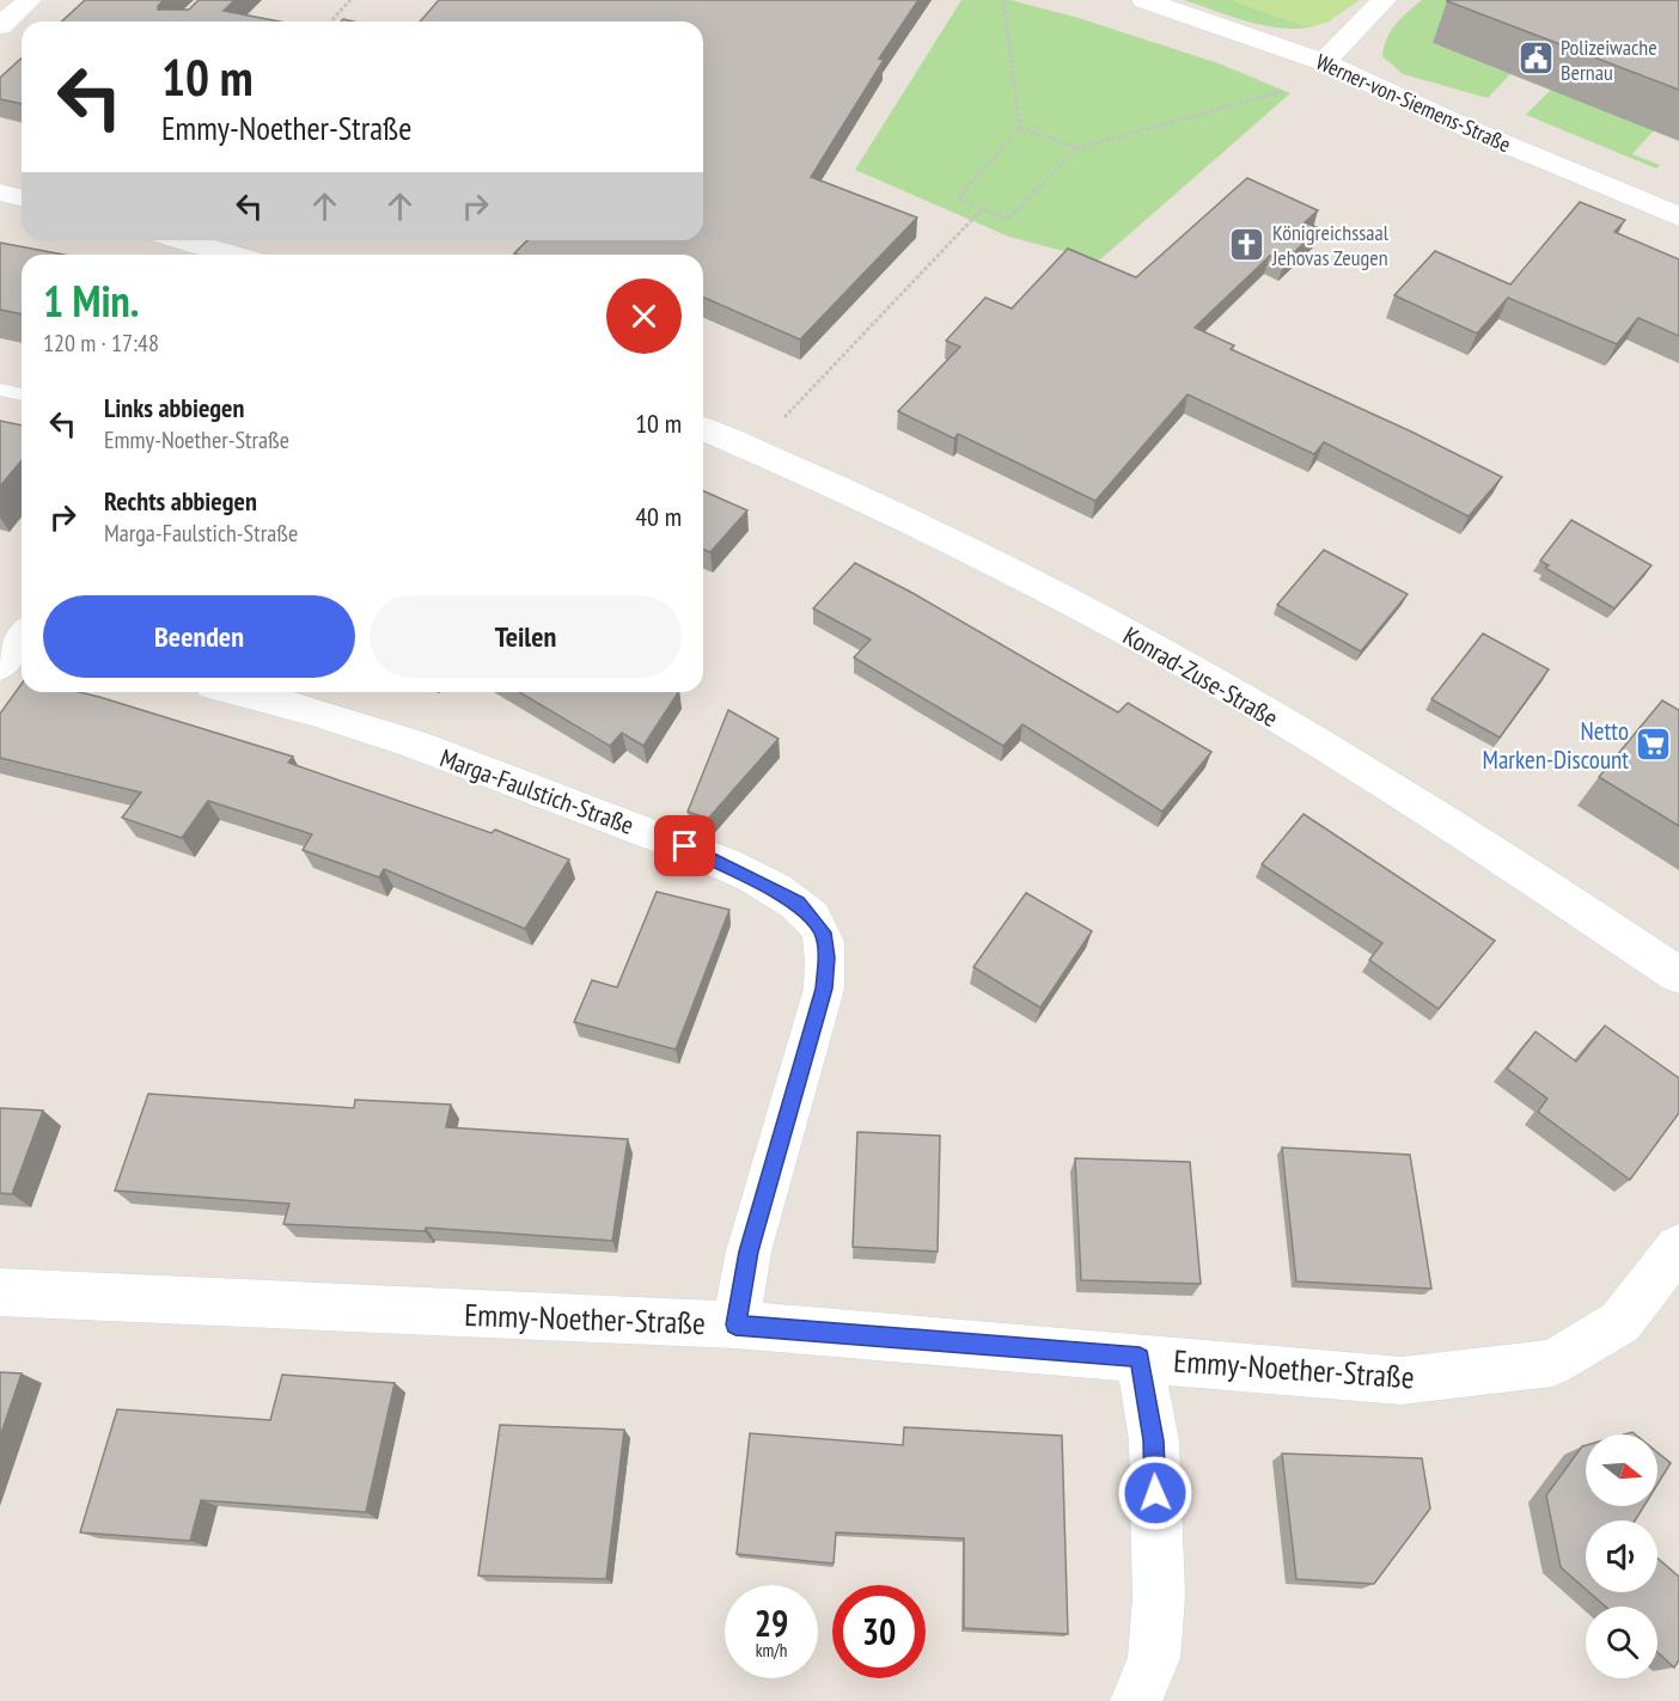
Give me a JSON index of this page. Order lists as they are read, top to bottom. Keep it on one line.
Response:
{"streets":{"street":["Werner-von-Siemens-Straße","Konrad-Zuse-Straße","Marga-Faulstich-Straße","Emmy-Noether-Straße"]},"crossings":[["Marga-Faulstich-Straße","Emmy-Noether-Straße"]],"places":{"public building":["Polizeiwache Bernau"],"church":["Königreichssaal Jehovas Zeugen"],"supermarket":["Netto Marken-Discount"]},"north":"right","page":{"turn":["10 m","Emmy-Noether-Straße"],"heading":["1 Min.","120 m · 17:48"],"list":[{"name":"Links abbiegen","note":"Emmy-Noether-Straße","value":"10 m"},{"name":"Rechts abbiegen","note":"Marga-Faulstich-Straße","value":"40 m"}],"buttons":["Beenden","Teilen"],"speed":"29 km/h","limit":"30"}}
